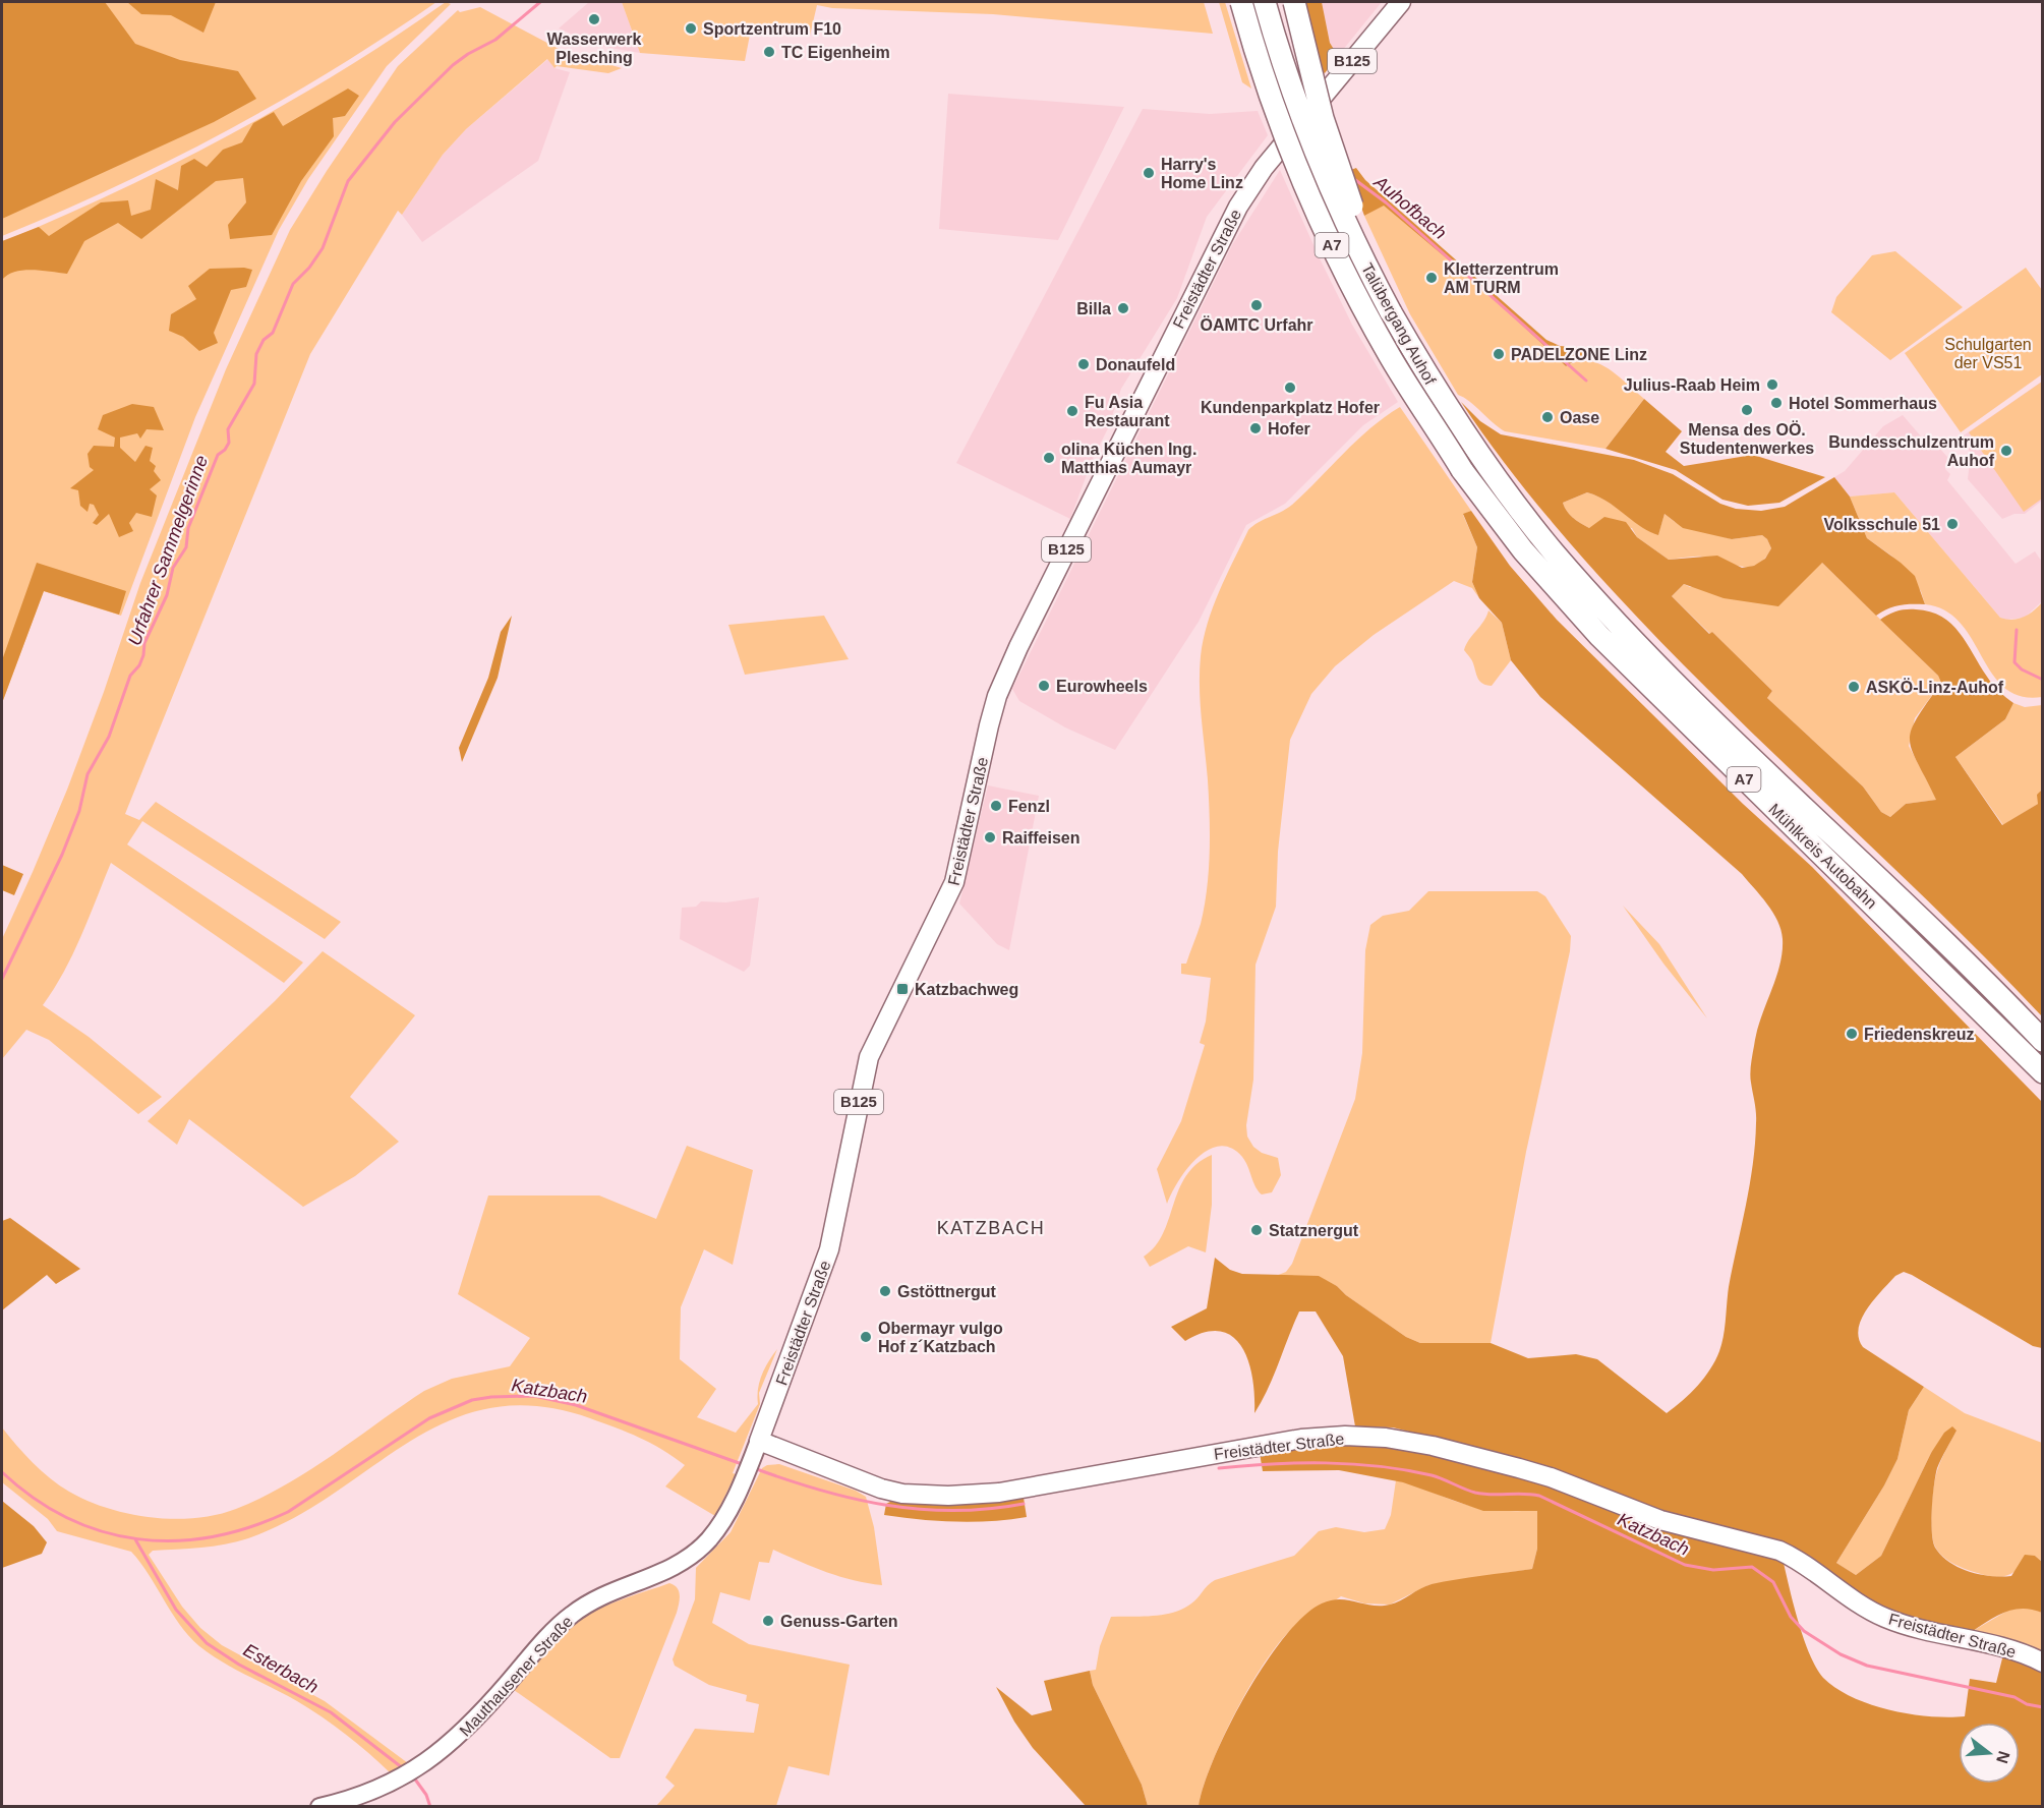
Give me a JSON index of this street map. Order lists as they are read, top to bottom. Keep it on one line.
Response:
{"streets":{"highway":["A7","Talübergang Auhof","Mühlkreis Autobahn"],"main road":["B125","Freistädter Straße","Mauthausener Straße"]},"crossings":[["Freistädter Straße","Mauthausener Straße"],["Talübergang Auhof","Mühlkreis Autobahn"]],"districts":["KATZBACH"],"water":["Auhofbach","Urfahrer Sammelgerinne","Katzbach","Esterbach"],"parks":["Schulgarten der VS51"],"places":{"other":["Wasserwerk Plesching","Sportzentrum F10","TC Eigenheim","Harry's Home Linz","Kletterzentrum AM TURM","ÖAMTC Urfahr","Billa","PADELZONE Linz","Donaufeld","Julius-Raab Heim","Kundenparkplatz Hofer","Hotel Sommerhaus","Mensa des OÖ. Studentenwerkes","Fu Asia Restaurant","Oase","Hofer","Bundesschulzentrum Auhof","olina Küchen Ing. Matthias Aumayr","Volksschule 51","Eurowheels","ASKÖ-Linz-Auhof","Fenzl","Raiffeisen","Friedenskreuz","Statznergut","Gstöttnergut","Obermayr vulgo Hof z´Katzbach","Genuss-Garten"],"transit":["Katzbachweg"]},"north":"right"}
